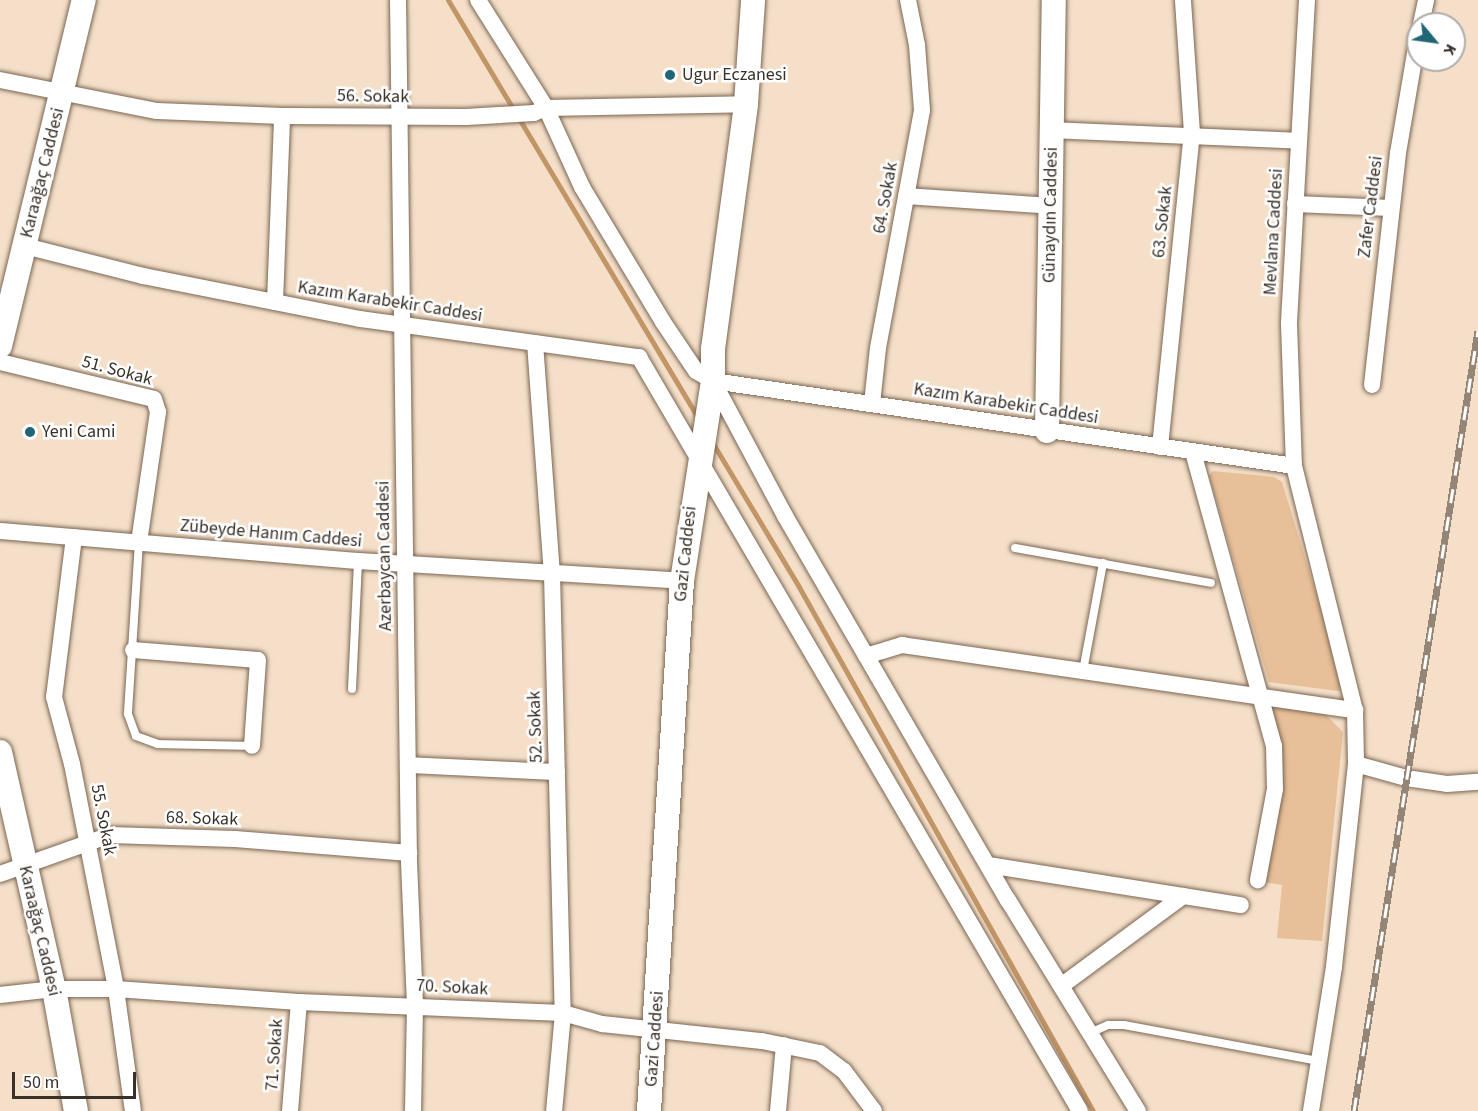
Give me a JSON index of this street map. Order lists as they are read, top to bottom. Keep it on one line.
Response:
{"streets":{"street":["56. Sokak","Karaağaç Caddesi","64. Sokak","Zafer Caddesi","Günaydın Caddesi","63. Sokak","Mevlana Caddesi","Kazım Karabekir Caddesi","51. Sokak","Zübeyde Hanım Caddesi","Gazi Caddesi","Azerbaycan Caddesi","52. Sokak","68. Sokak","55. Sokak","70. Sokak","71. Sokak"]},"crossings":[["56. Sokak","Karaağaç Caddesi"],["56. Sokak","Gazi Caddesi"],["56. Sokak","Azerbaycan Caddesi"],["Karaağaç Caddesi","Kazım Karabekir Caddesi"],["Karaağaç Caddesi","68. Sokak"],["Karaağaç Caddesi","70. Sokak"],["64. Sokak","Kazım Karabekir Caddesi"],["Günaydın Caddesi","Kazım Karabekir Caddesi"],["63. Sokak","Kazım Karabekir Caddesi"],["Mevlana Caddesi","Kazım Karabekir Caddesi"],["Kazım Karabekir Caddesi","Gazi Caddesi"],["Kazım Karabekir Caddesi","Azerbaycan Caddesi"],["Kazım Karabekir Caddesi","52. Sokak"],["51. Sokak","Zübeyde Hanım Caddesi"],["Zübeyde Hanım Caddesi","Gazi Caddesi"],["Zübeyde Hanım Caddesi","Azerbaycan Caddesi"],["Zübeyde Hanım Caddesi","52. Sokak"],["Zübeyde Hanım Caddesi","55. Sokak"],["Gazi Caddesi","70. Sokak"],["Azerbaycan Caddesi","68. Sokak"],["Azerbaycan Caddesi","70. Sokak"],["52. Sokak","70. Sokak"],["68. Sokak","55. Sokak"],["55. Sokak","70. Sokak"],["70. Sokak","71. Sokak"]],"places":["Ugur Eczanesi","Yeni Cami"],"scale_bar":"50 m","north":"bottom right"}
